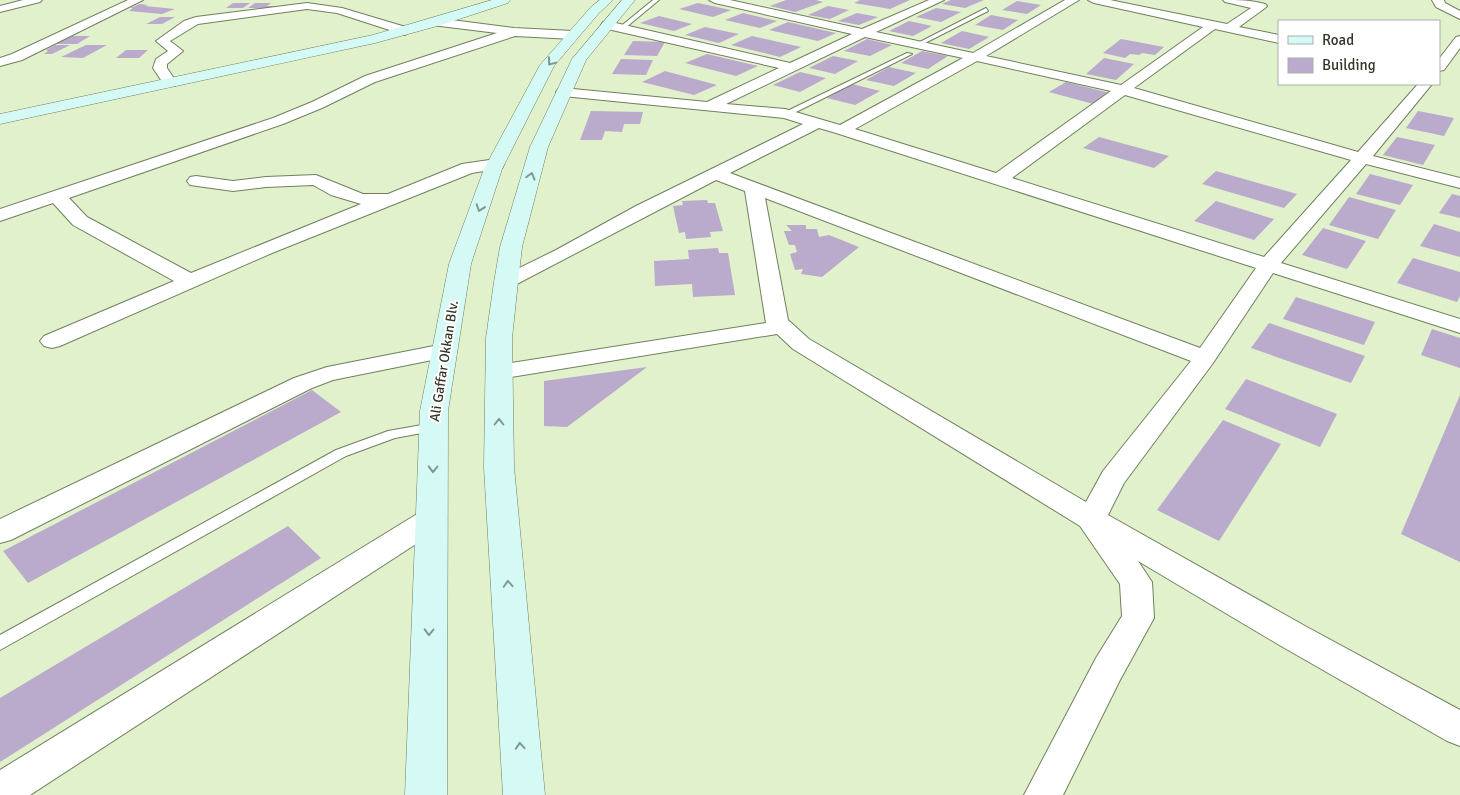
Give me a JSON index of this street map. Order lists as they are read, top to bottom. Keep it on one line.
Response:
{"streets":{"main road":["Ali Gaffar Okkan Blv."]},"legend":["Road","Building"]}
